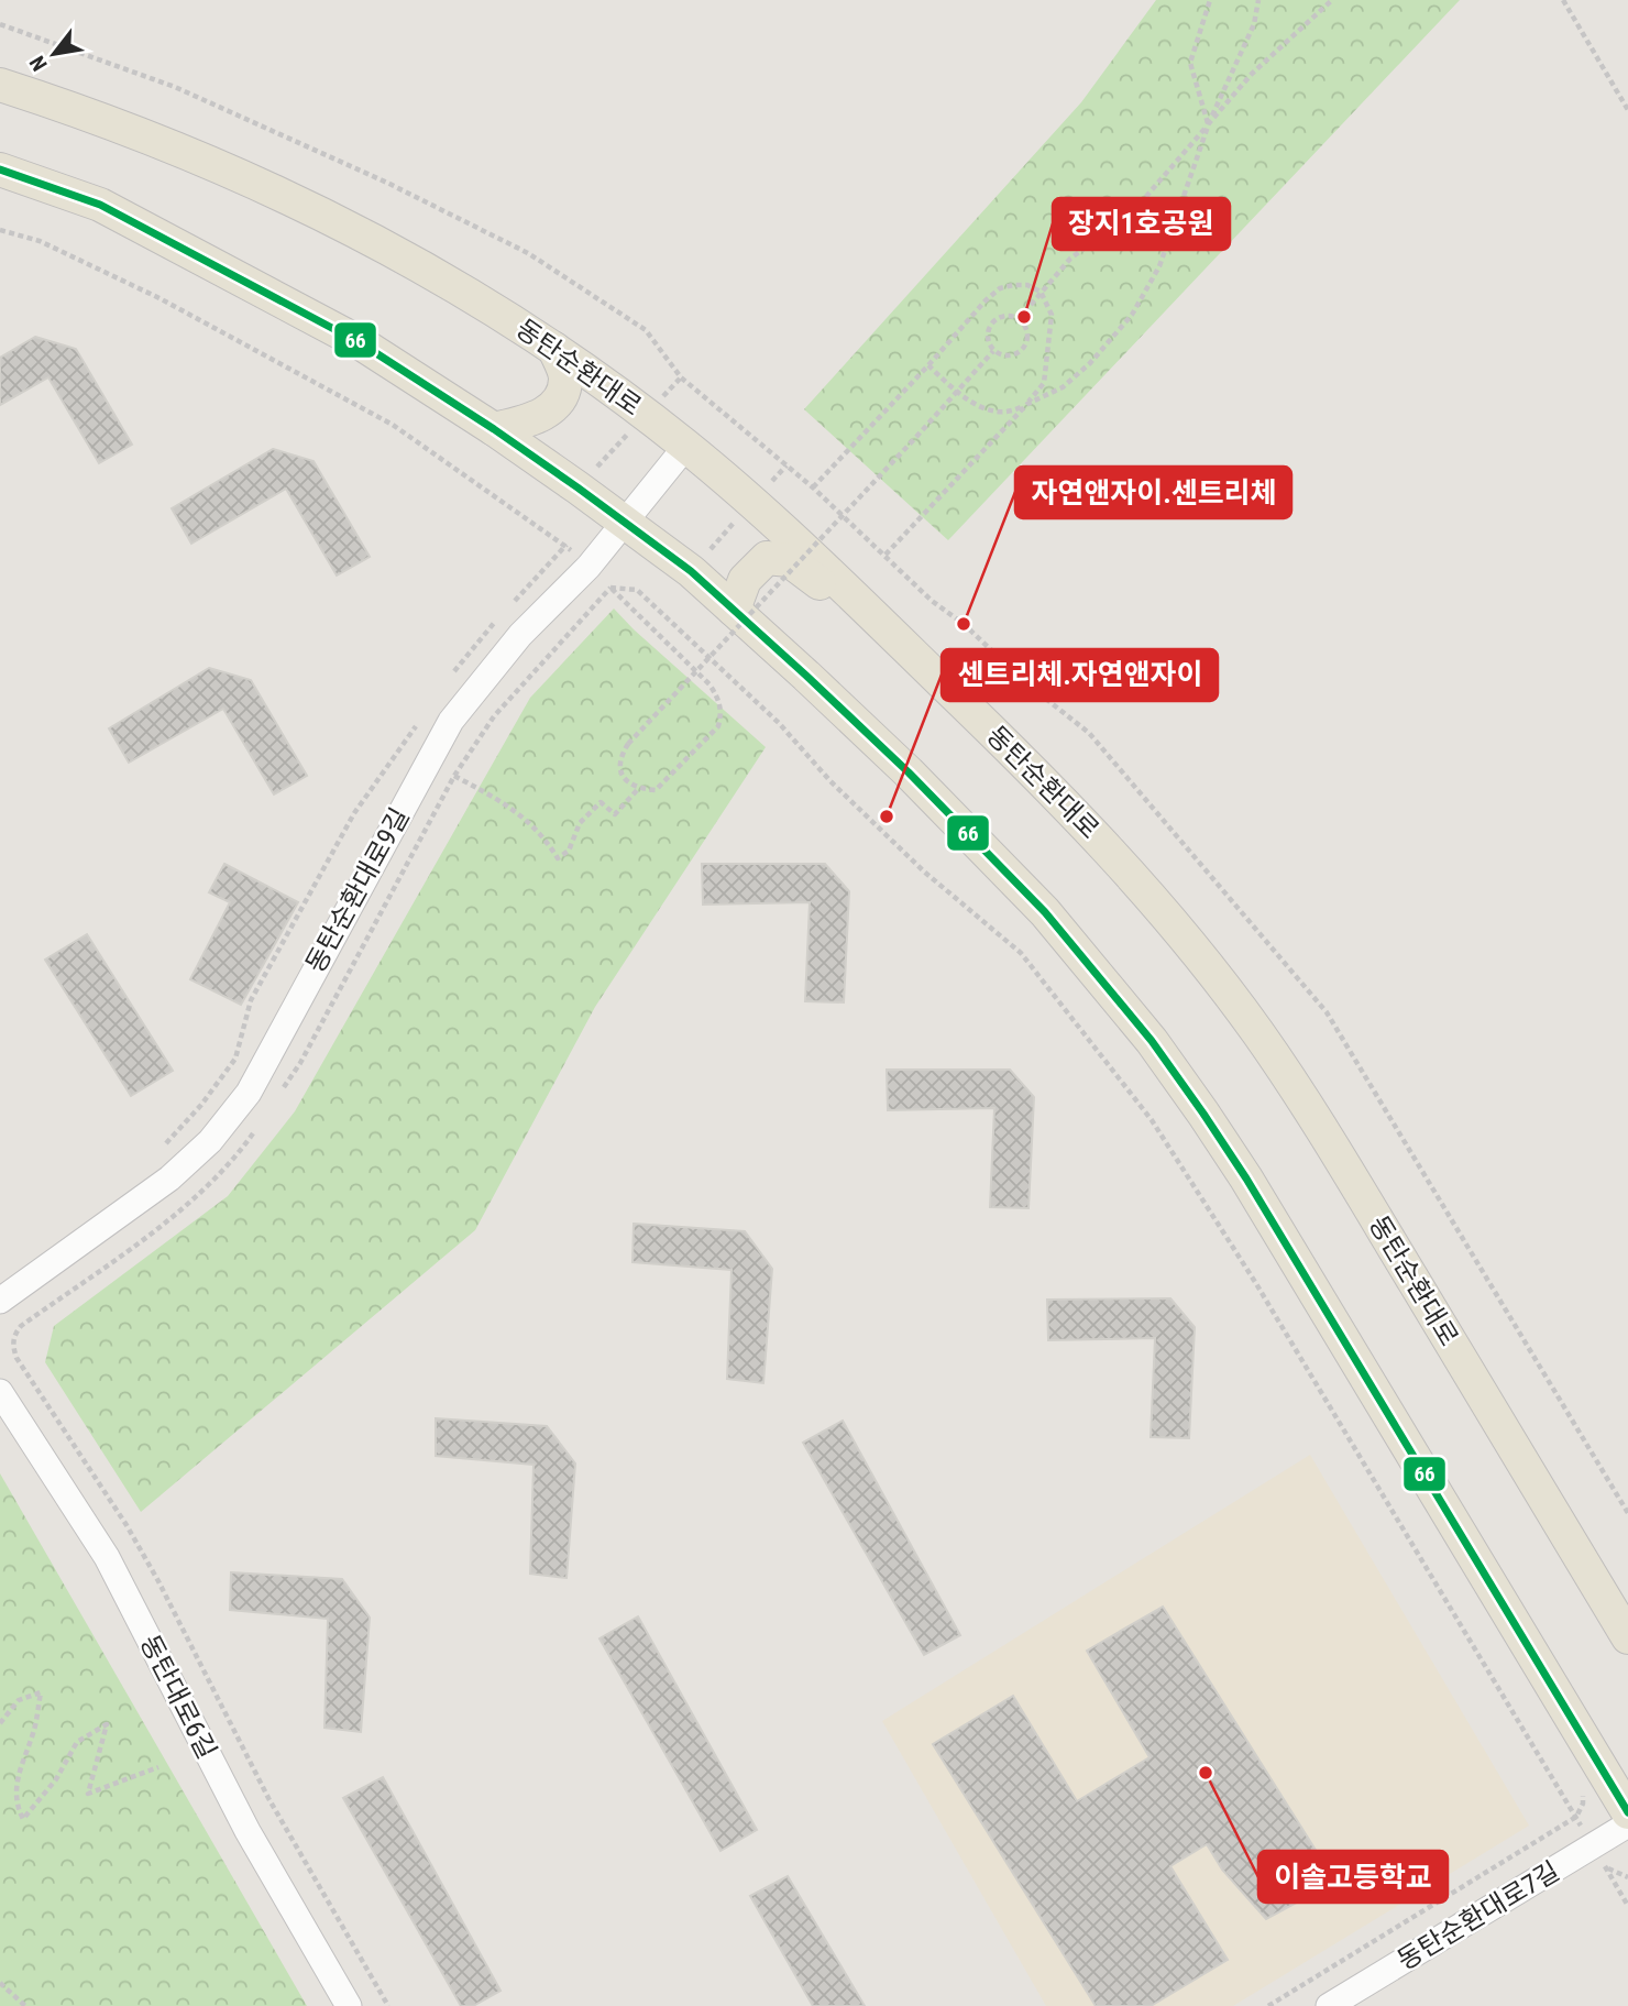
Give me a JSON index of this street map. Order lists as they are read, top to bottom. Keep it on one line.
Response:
{"streets":{"main road":["동탄순환대로"],"street":["동탄순환대로9길","동탄대로6길","동탄순환대로7길"]},"crossings":[["동탄순환대로","동탄순환대로9길"]],"places":["장지1호공원","자연앤자이.센트리체","센트리체.자연앤자이","이솔고등학교"],"lines":["transit line 66"],"north":"bottom left"}
